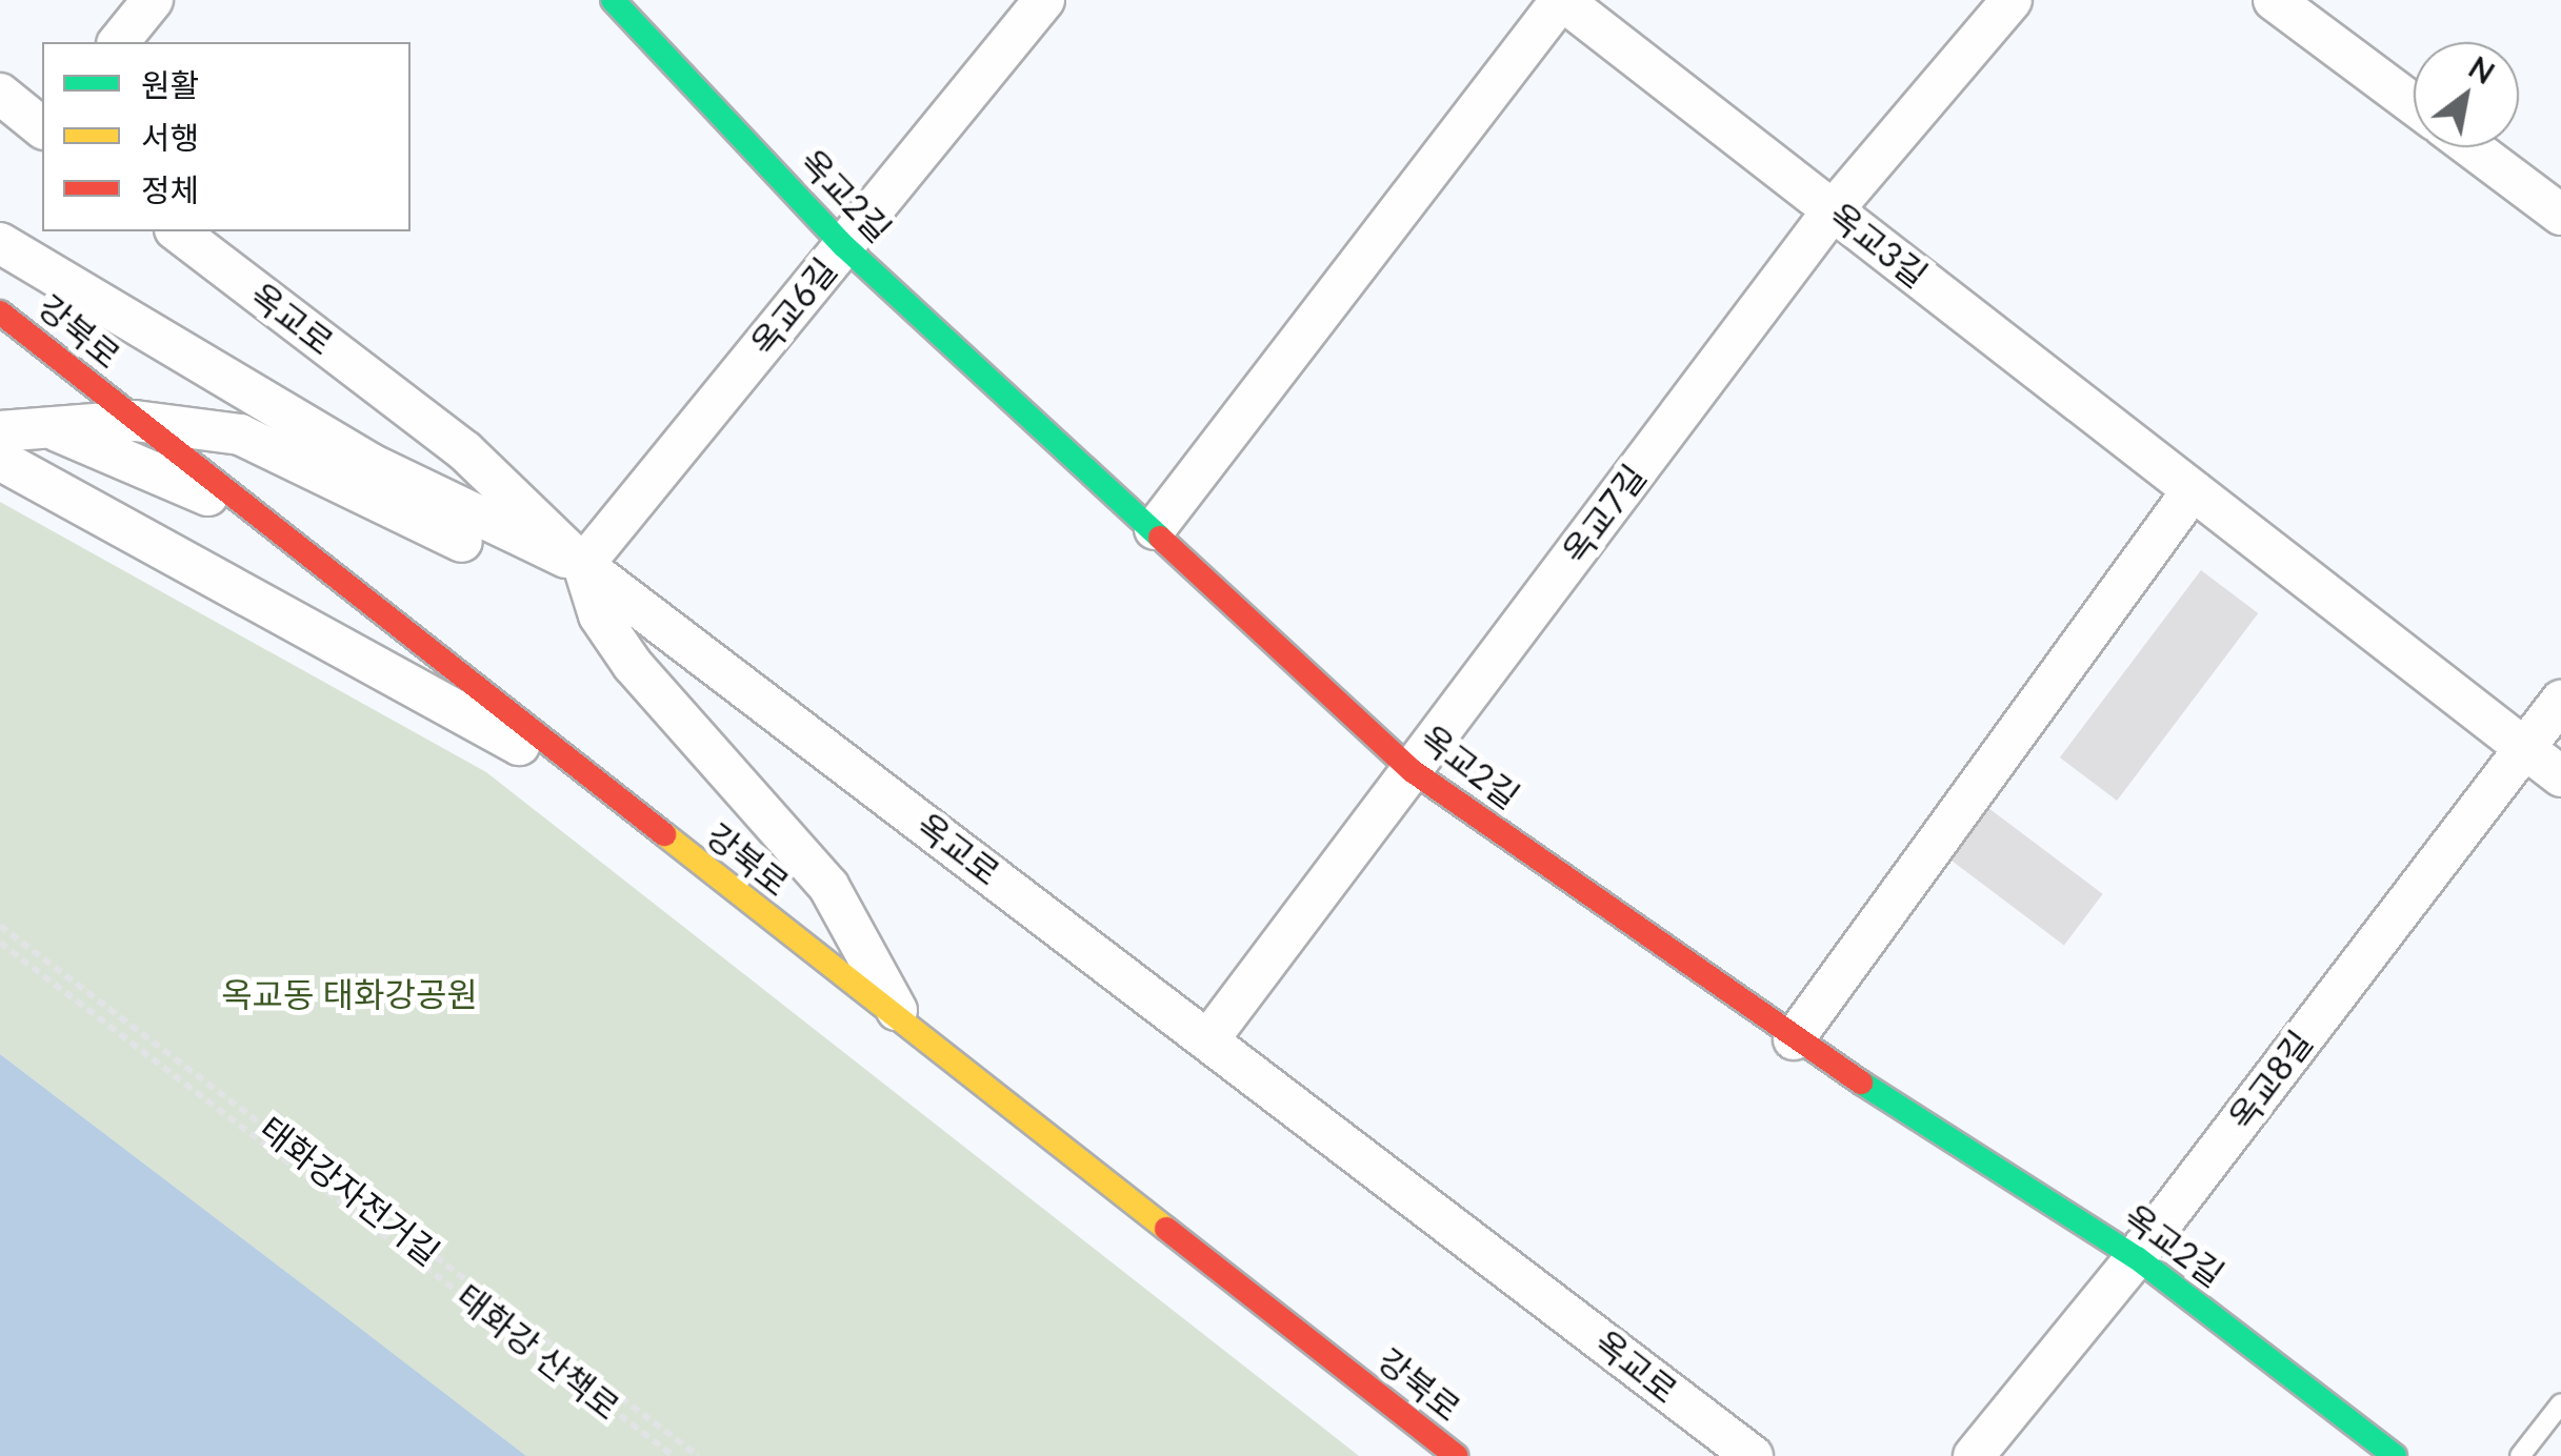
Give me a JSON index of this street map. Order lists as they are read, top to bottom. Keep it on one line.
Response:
{"streets":{"street":["옥교2길","옥교3길","옥교6길","옥교로","강북로","옥교7길","옥교8길"],"path":["태화강자전거길","태화강 산책로"]},"crossings":[["옥교2길","옥교3길"],["옥교2길","옥교6길"],["옥교2길","옥교7길"],["옥교2길","옥교8길"],["옥교3길","옥교7길"],["옥교3길","옥교8길"],["옥교6길","옥교로"],["옥교로","옥교7길"]],"parks":["옥교동 태화강공원"],"legend":["원활","서행","정체"],"north":"top right"}
